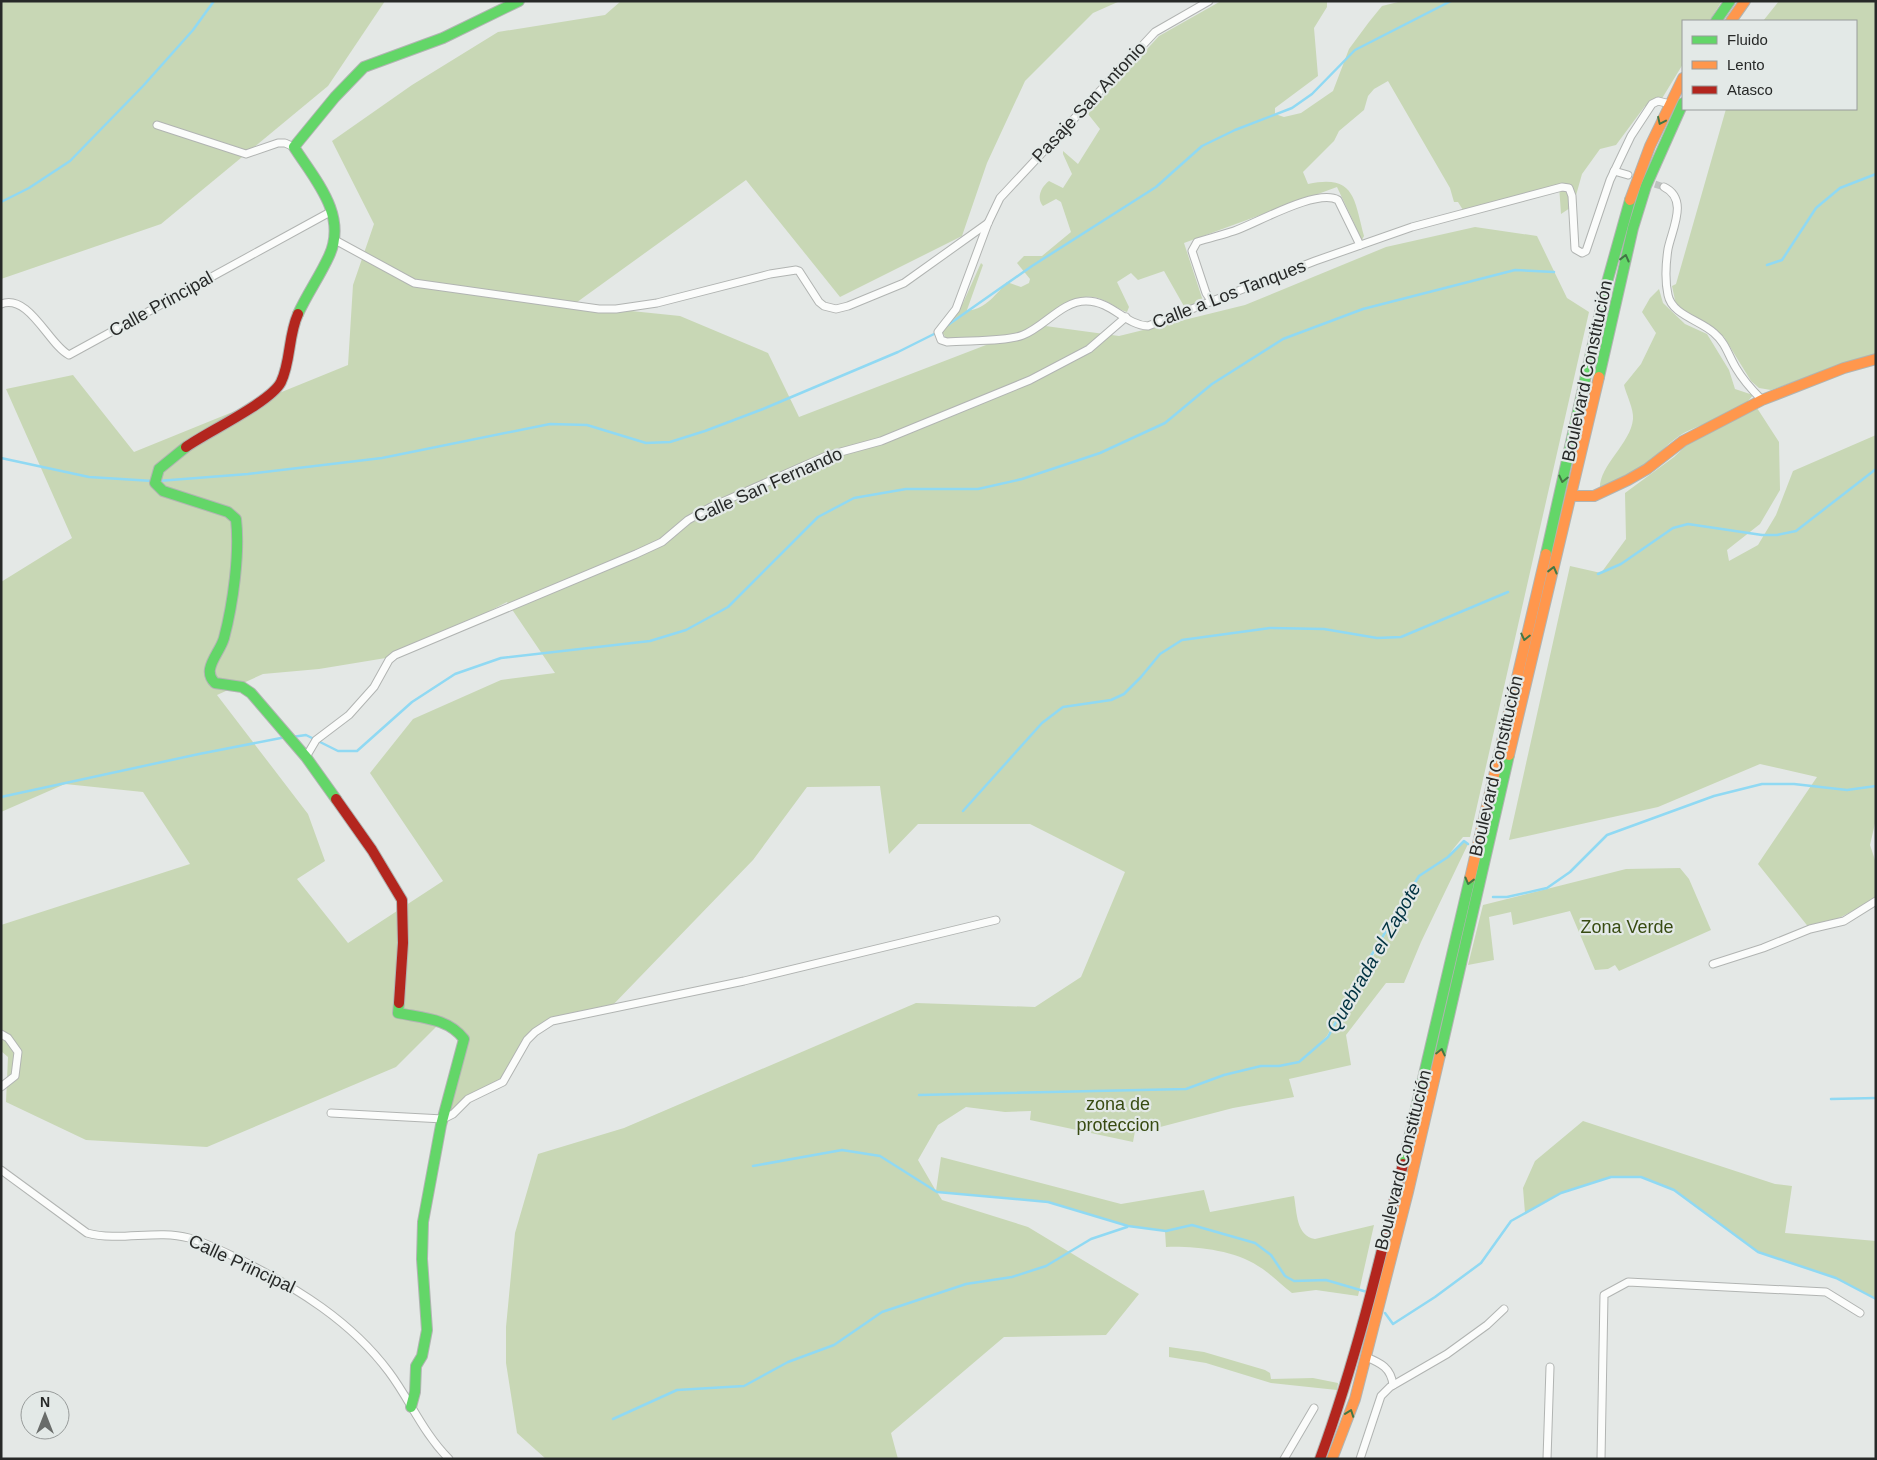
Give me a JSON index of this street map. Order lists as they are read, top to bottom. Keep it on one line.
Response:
{"streets":{"main road":["Boulevard Constitución"],"street":["Pasaje San Antonio","Calle a Los Tanques","Calle Principal","Calle San Fernando"]},"crossings":[["Pasaje San Antonio","Calle a Los Tanques"],["Calle a Los Tanques","Calle San Fernando"]],"water":["Quebrada el Zapote"],"parks":["Zona Verde","zona de proteccion"],"legend":["Fluido","Lento","Atasco"],"north":"top"}
